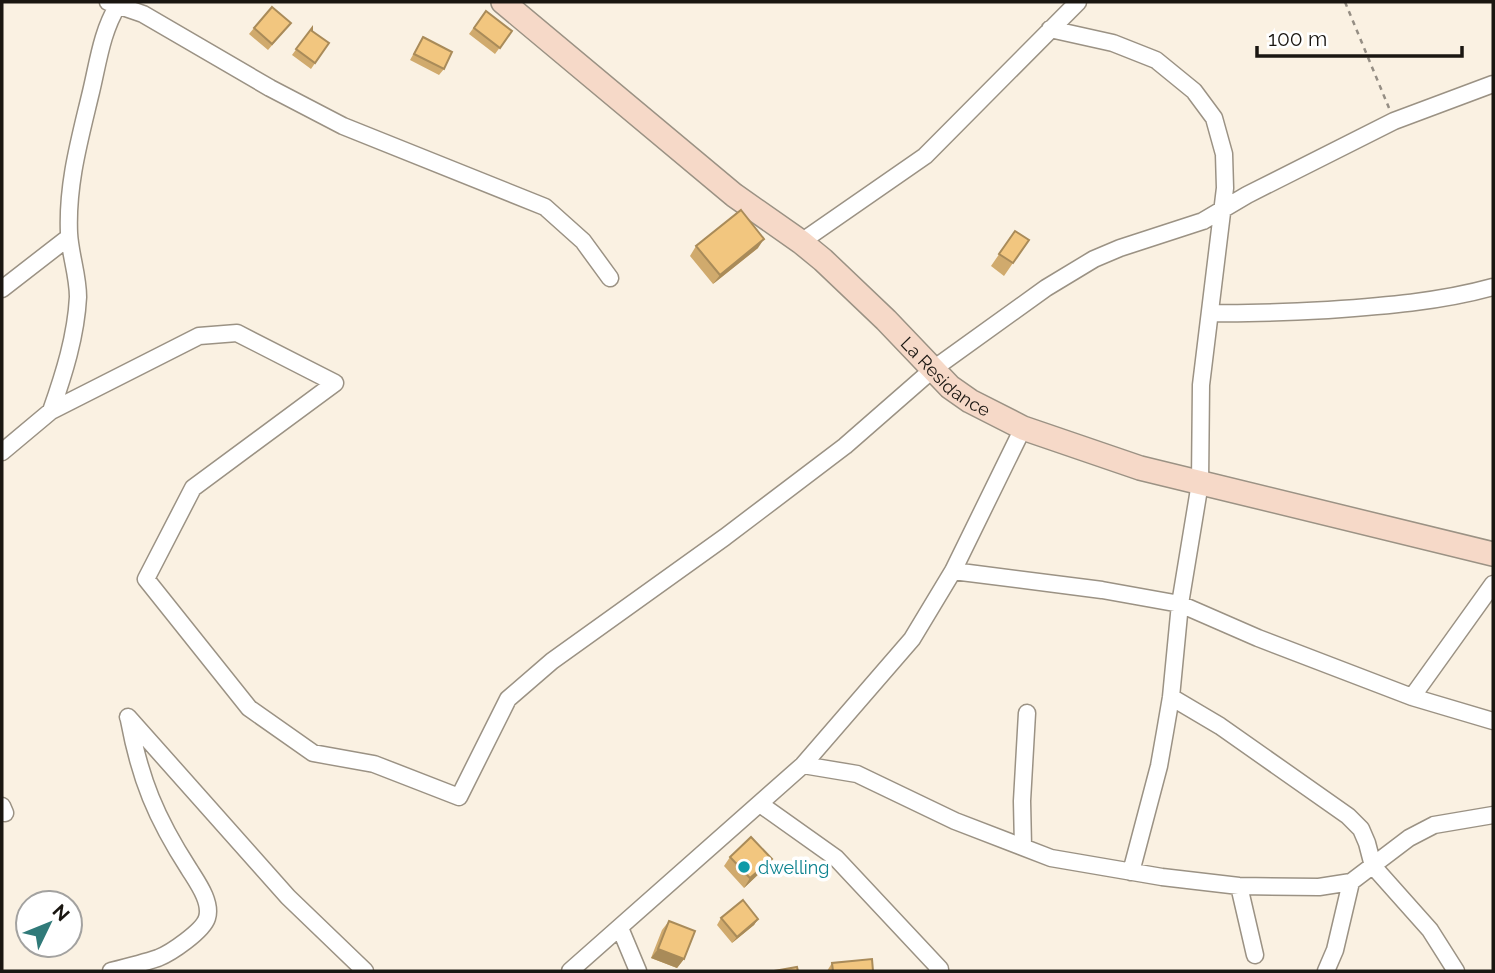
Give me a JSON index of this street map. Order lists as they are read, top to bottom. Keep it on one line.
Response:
{"streets":{"street":["La Residance"]},"places":["dwelling"],"scale_bar":"100 m","north":"top right"}
